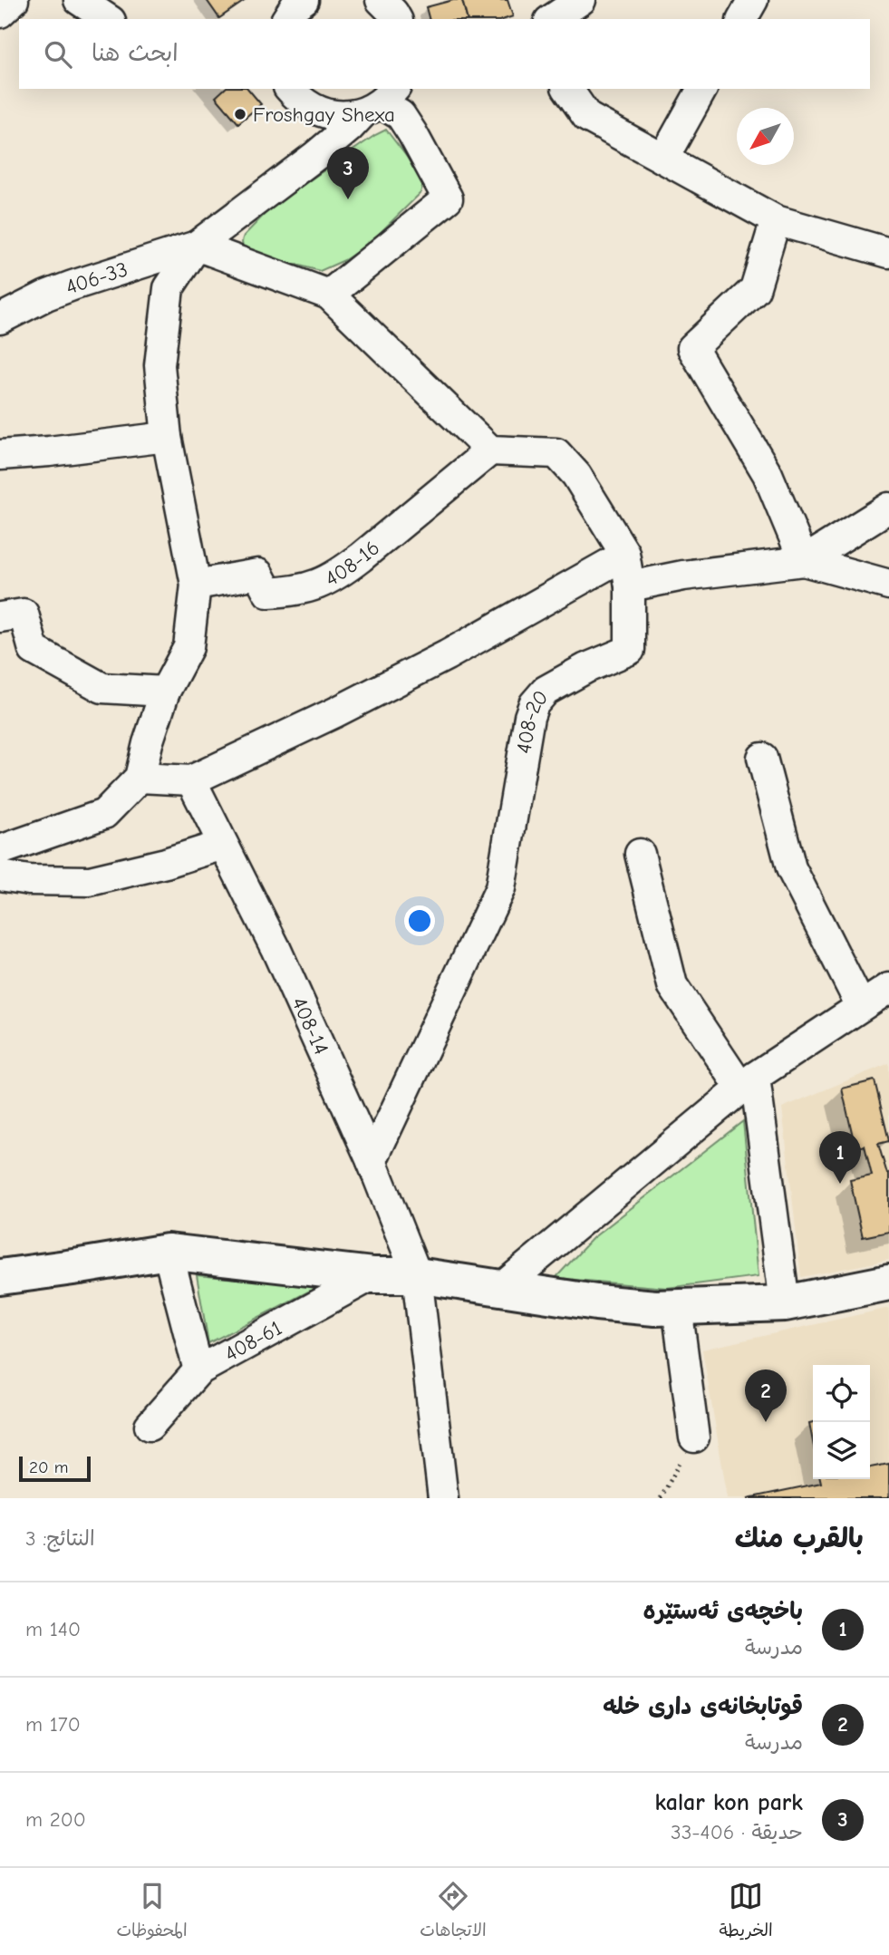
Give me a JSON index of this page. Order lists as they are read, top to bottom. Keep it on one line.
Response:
{"streets":{"street":["406-33","408-16","408-20","408-14","408-61"]},"crossings":[["408-20","408-14"]],"places":["Froshgay Shexa"],"scale_bar":"20 m","north":"bottom left","page":{"search":"ابحث هنا","pins":["3","1","2"],"scale":"20 m","heading":["بالقرب منك","النتائج: 3"],"list":[{"mark":"1","name":"باخچەی ئەستێرە","note":"مدرسة","value":"140 m"},{"mark":"2","name":"قوتابخانەی داری خلە","note":"مدرسة","value":"170 m"},{"mark":"3","name":"kalar kon park","note":"حديقة · 406-33","value":"200 m"}],"nav":["الخريطة","الاتجاهات","المحفوظات"]}}
